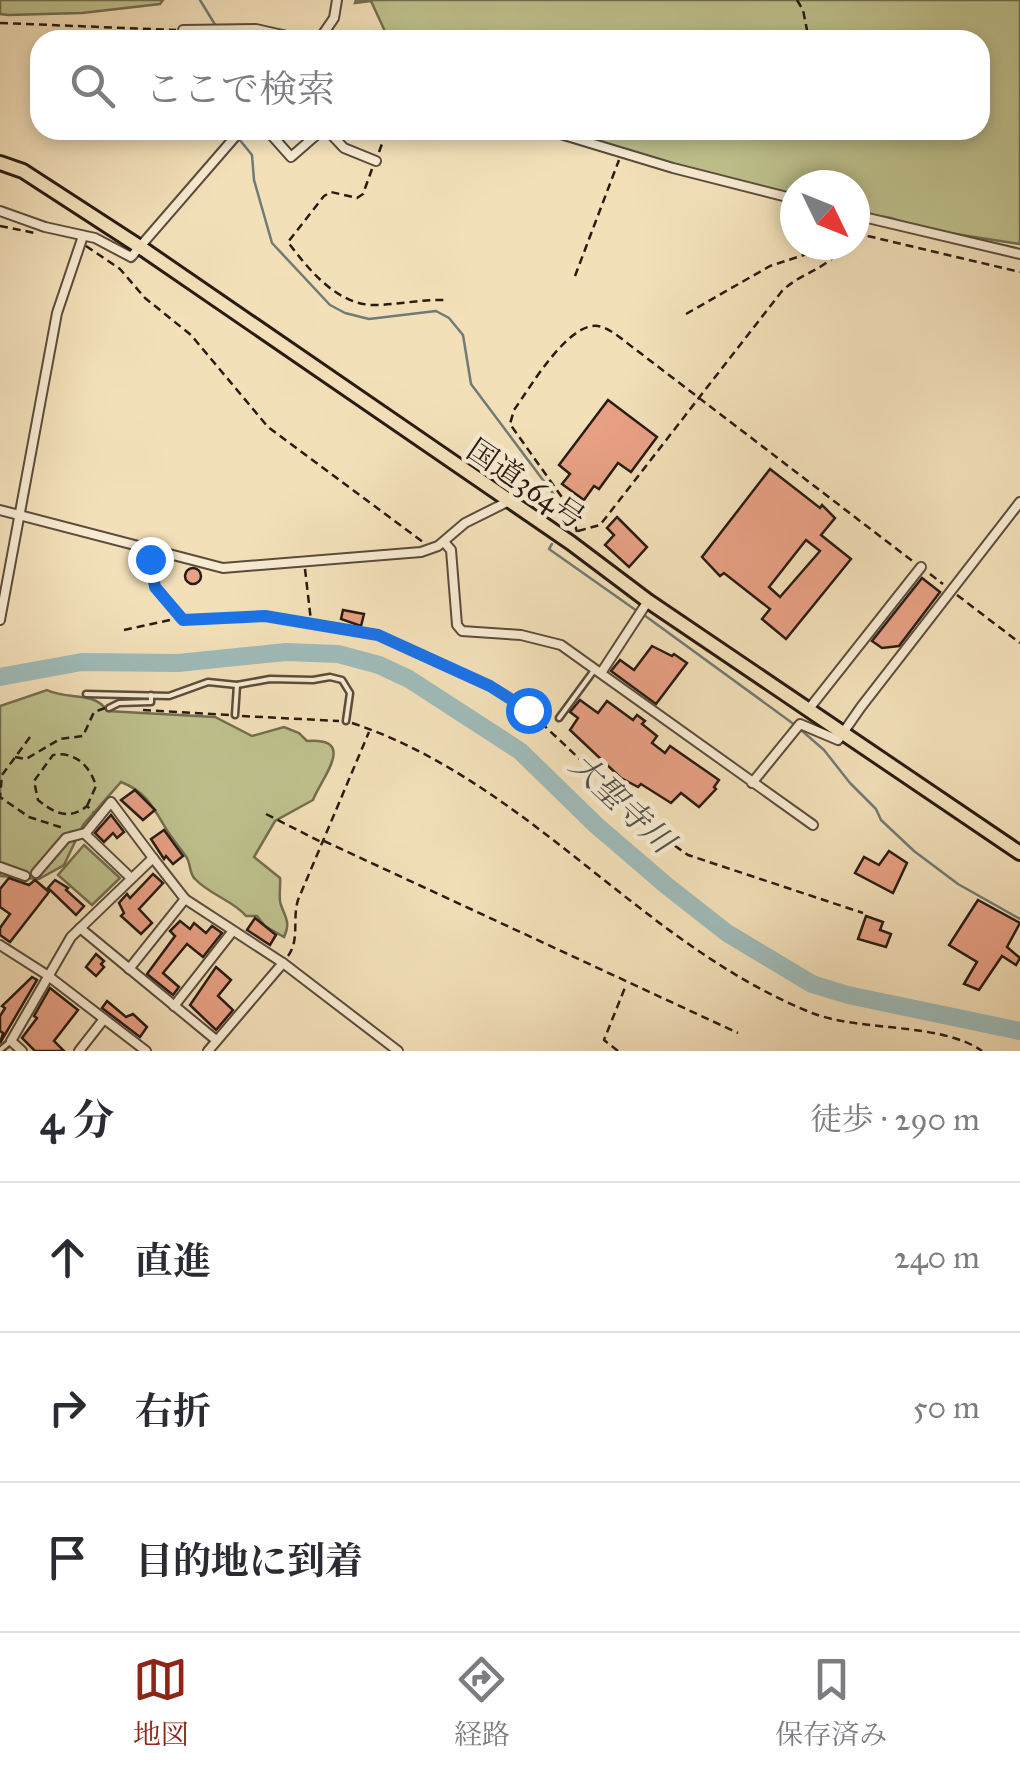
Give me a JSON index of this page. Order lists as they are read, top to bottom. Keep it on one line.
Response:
{"streets":{"highway":["国道364号"]},"water":["大聖寺川"],"north":"bottom right","page":{"search":"ここで検索","heading":["4 分","徒歩 · 290 m"],"list":[["直進","240 m"],["右折","50 m"],"目的地に到着"],"nav":["地図","経路","保存済み"]}}
